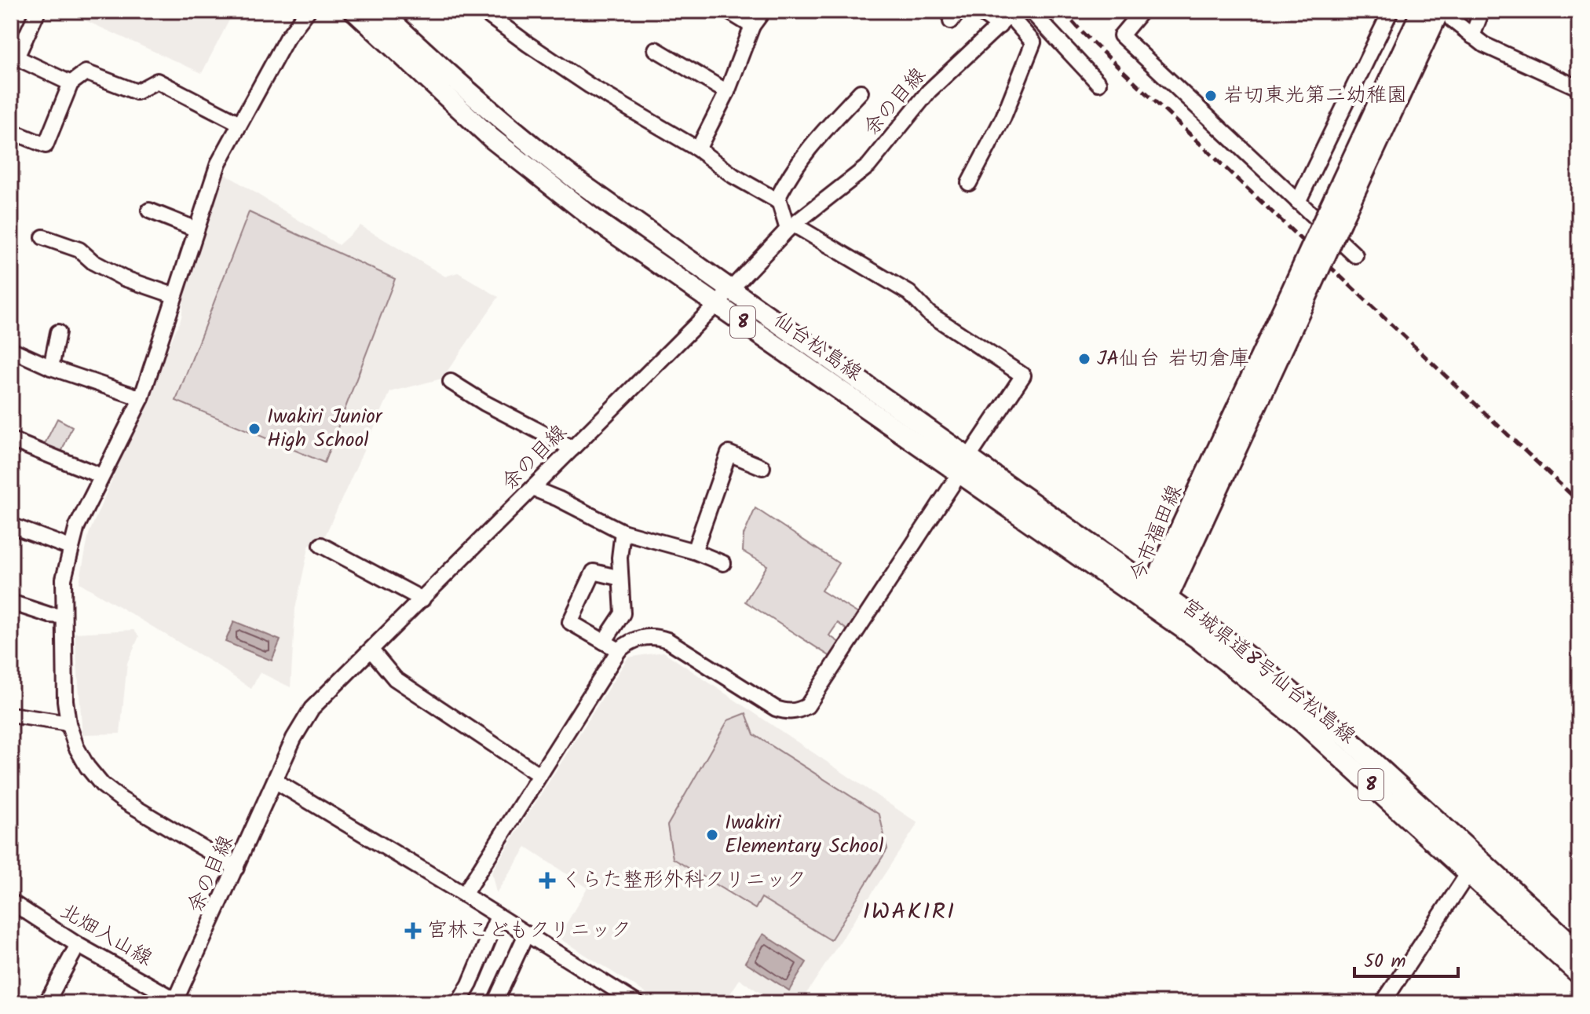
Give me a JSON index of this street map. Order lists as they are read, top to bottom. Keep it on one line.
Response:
{"streets":{"main road":["8","仙台松島線","今市福田線","宮城県道8号仙台松島線"],"street":["余の目線","北畑入山線"]},"crossings":[["余の目線","仙台松島線"],["余の目線","北畑入山線"],["仙台松島線","今市福田線"],["仙台松島線","宮城県道8号仙台松島線"],["今市福田線","宮城県道8号仙台松島線"]],"districts":["IWAKIRI"],"places":{"other":["岩切東光第二幼稚園","JA仙台 岩切倉庫","Iwakiri Junior High School","Iwakiri Elementary School"],"health":["くらた整形外科クリニック","宮林こどもクリニック"]},"scale_bar":"50 m"}
